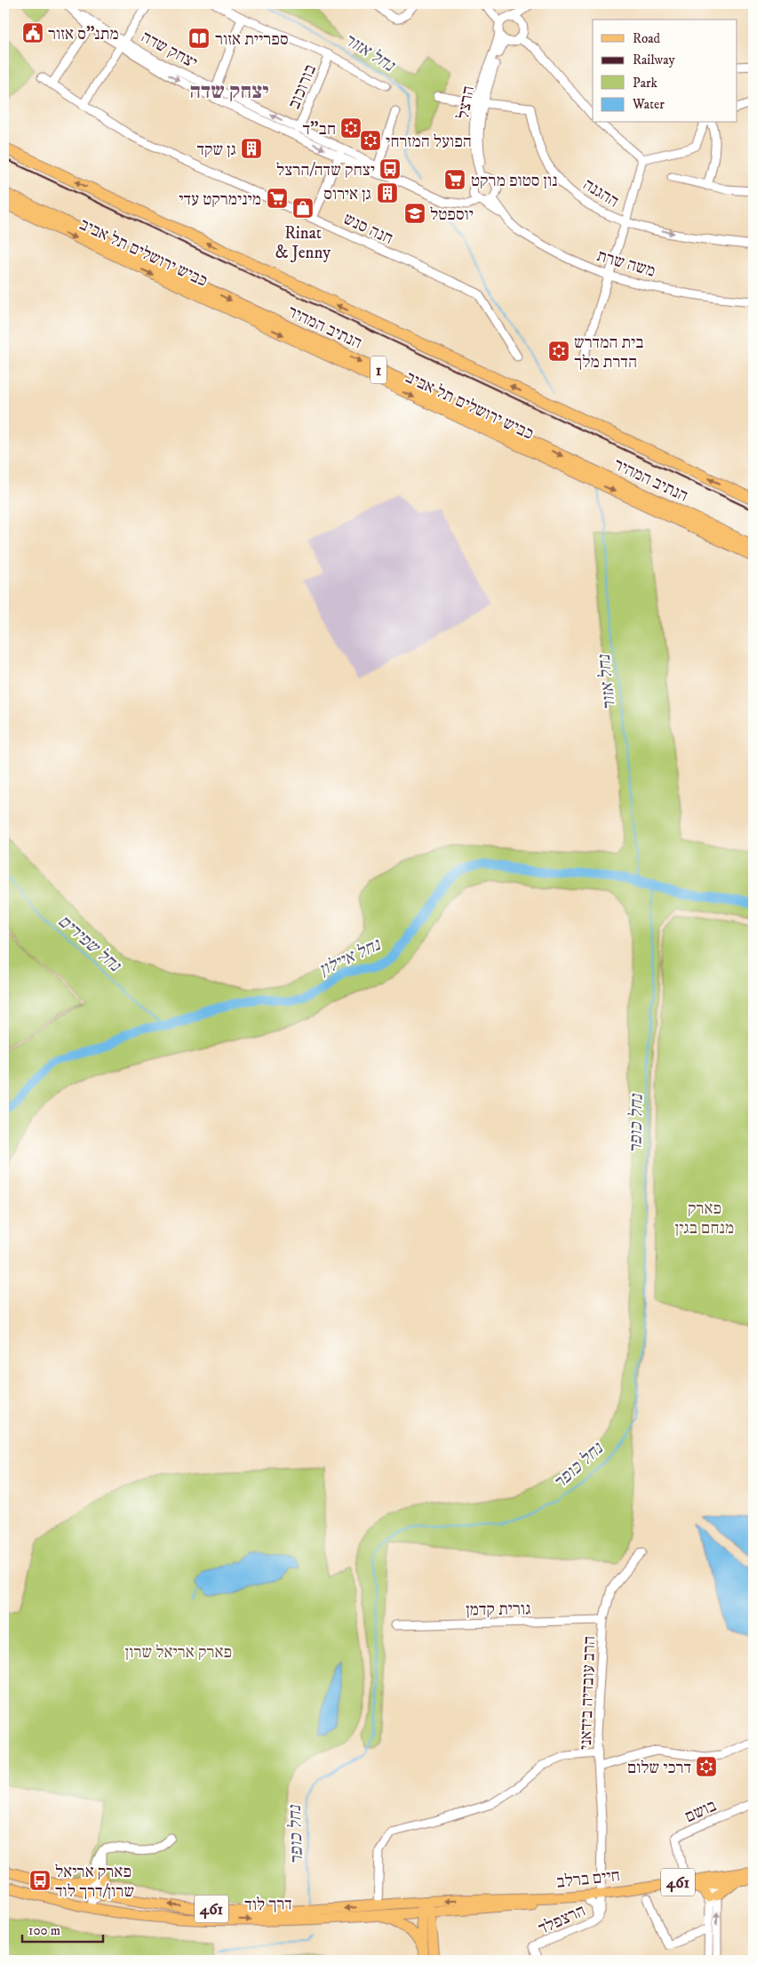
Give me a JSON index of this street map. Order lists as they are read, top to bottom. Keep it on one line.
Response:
{"streets":{"highway":["כביש ירושלים תל אביב","הנתיב המהיר","1"],"main road":["חיים ברלב","461","דרך לוד"],"street":["יצחק שדה","בורוכוב","הרצל","ההגנה","חנה סנש","משה שרת","גורית קדמן","הרב עובדיה בידאני","בושם","הרצפלד"]},"crossings":[["יצחק שדה","בורוכוב"],["יצחק שדה","הרצל"],["יצחק שדה","משה שרת"],["הרצל","ההגנה"],["הרצל","משה שרת"],["גורית קדמן","הרב עובדיה בידאני"],["הרב עובדיה בידאני","חיים ברלב"],["הרב עובדיה בידאני","הרצפלד"],["בושם","חיים ברלב"],["חיים ברלב","דרך לוד"],["חיים ברלב","הרצפלד"]],"one_way":["הנתיב המהיר"],"districts":["יצחק שדה"],"water":["נחל אזור","נחל שפירים","נחל איילון","נחל כופר"],"parks":["פארק מנחם בגין","פארק אריאל שרון"],"places":{"public building":["מתנ\"ס אזור"],"library":["ספריית אזור"],"synagogue":["חב\"ד","הפועל המזרחי","בית המדרש הדרת מלך","דרכי שלום"],"building":["גן שקד","גן אירוס"],"bus stop":["יצחק שדה/הרצל","פארק אריאל שרון/דרך לוד"],"supermarket":["נון סטופ מרקט","מינימרקט עדי"],"shop":["Rinat & Jenny"],"school or university":["יוספטל"]},"legend":["Road","Railway","Park","Water"],"scale_bar":"100 m"}
